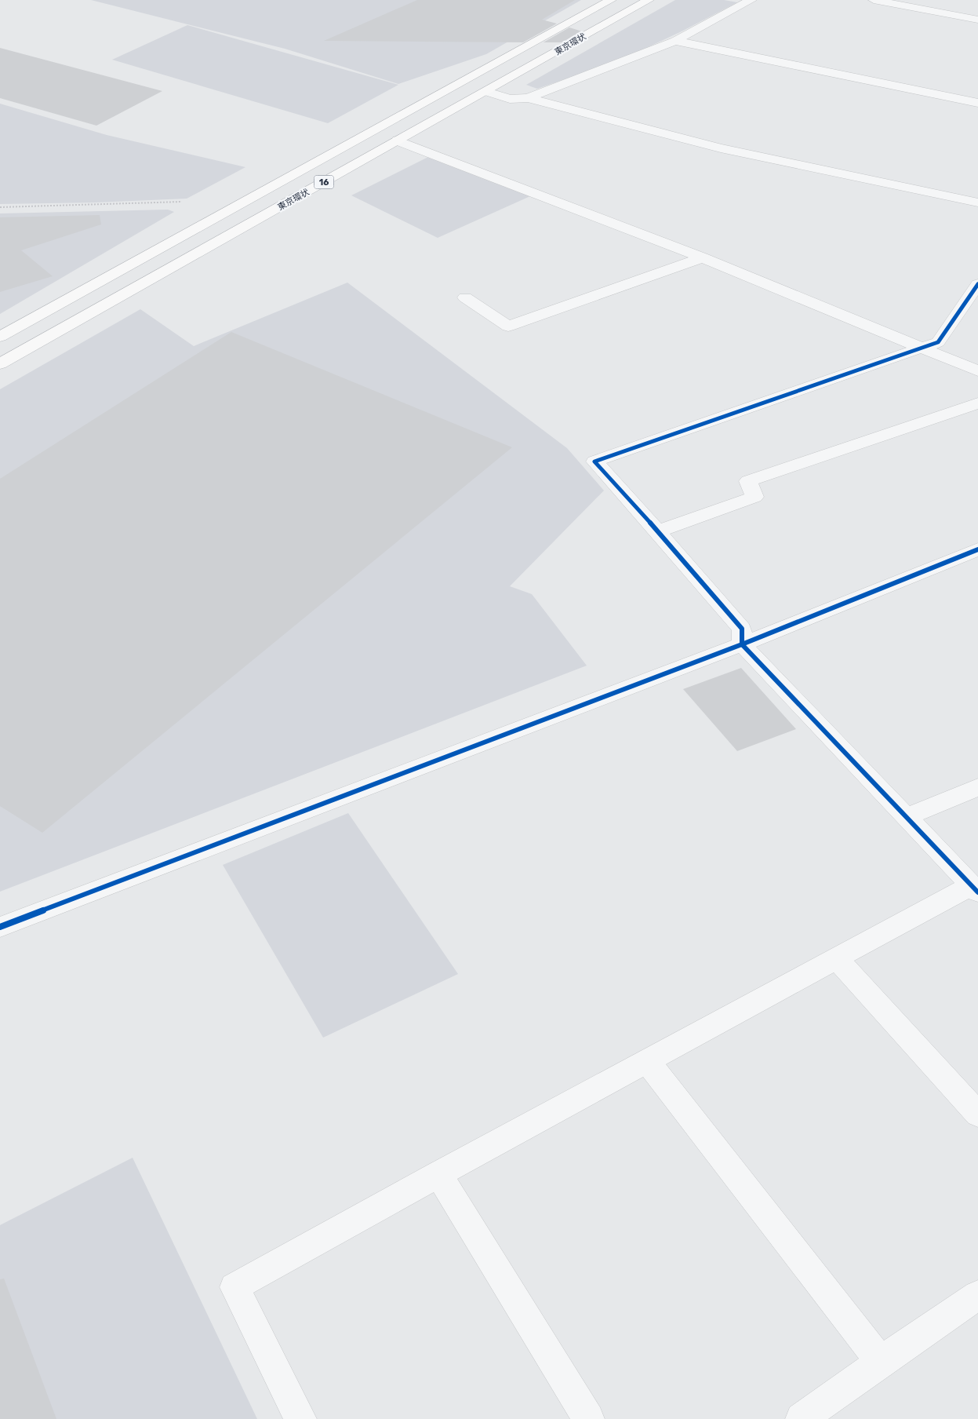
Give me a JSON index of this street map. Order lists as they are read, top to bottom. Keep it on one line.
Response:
{"streets":{"highway":["東京環状","16"]}}
